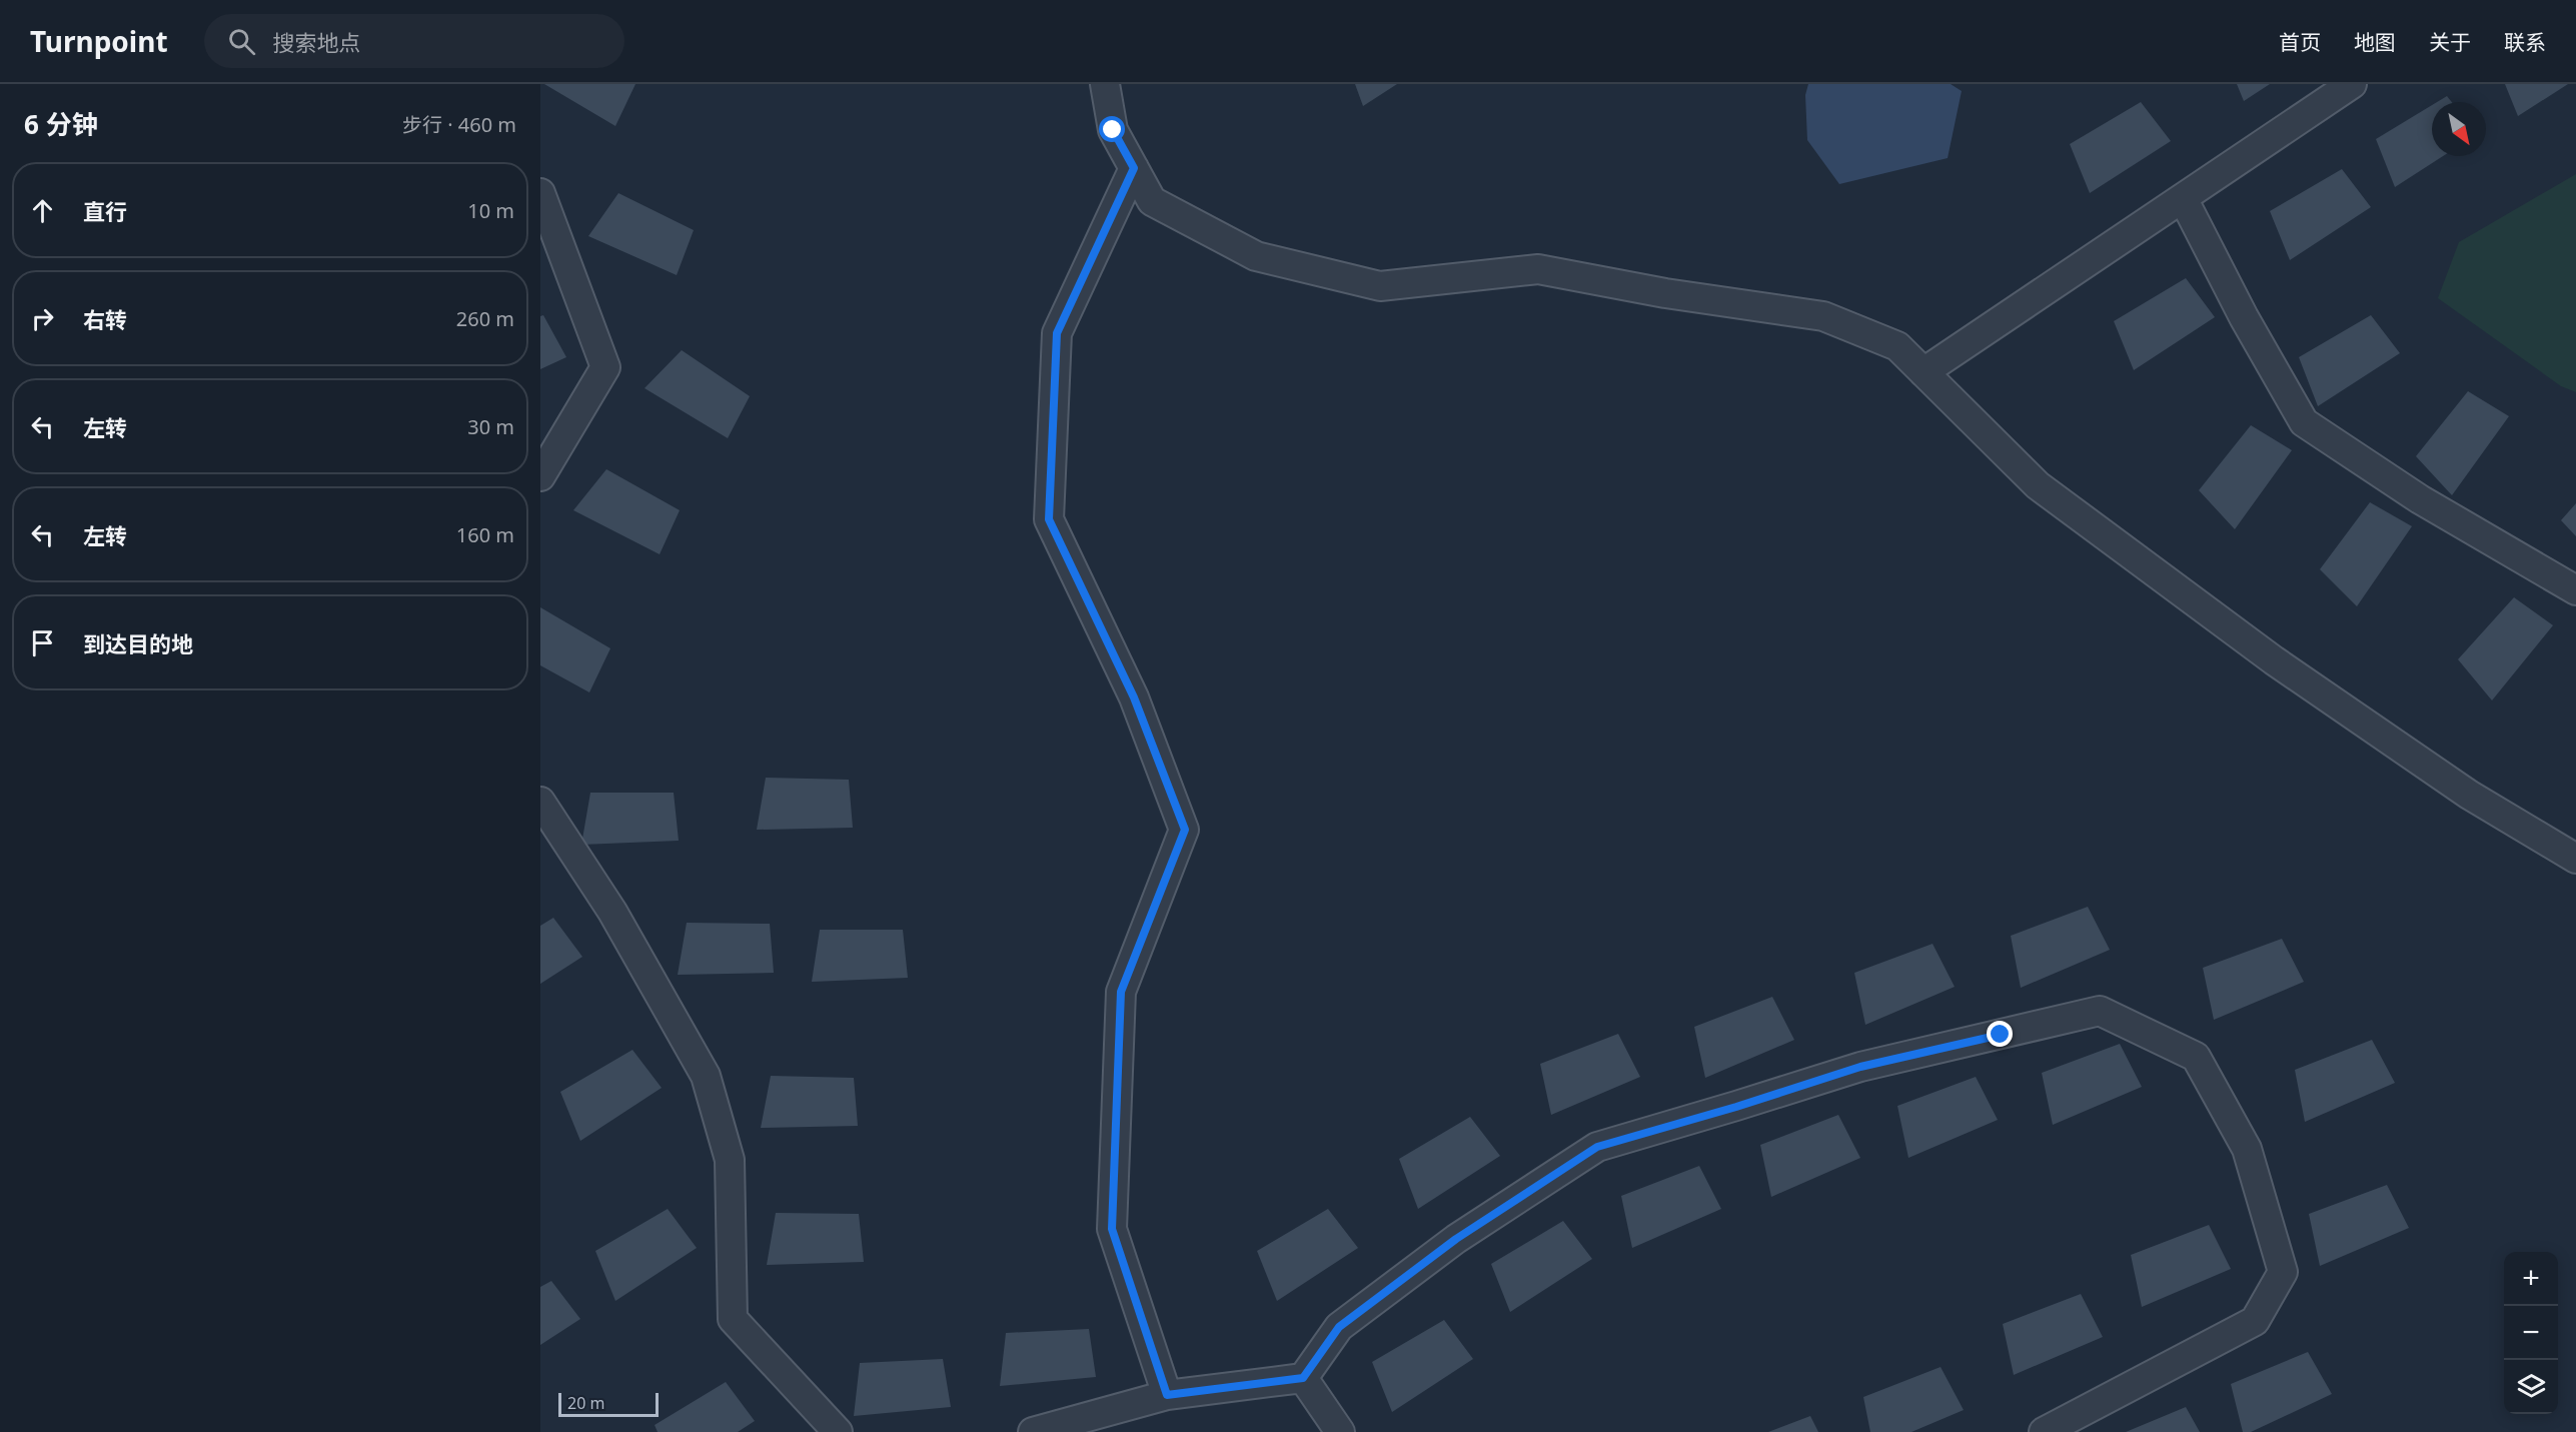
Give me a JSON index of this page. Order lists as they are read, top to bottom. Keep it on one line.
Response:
{"scale_bar":"20 m","north":"bottom right","page":{"header":"Turnpoint","search":"搜索地点","nav":["首页","地图","关于","联系"],"heading":["6 分钟","步行 · 460 m"],"list":[["直行","10 m"],["右转","260 m"],["左转","30 m"],["左转","160 m"],"到达目的地"],"map_buttons":["+","−"],"scale":"20 m"}}
